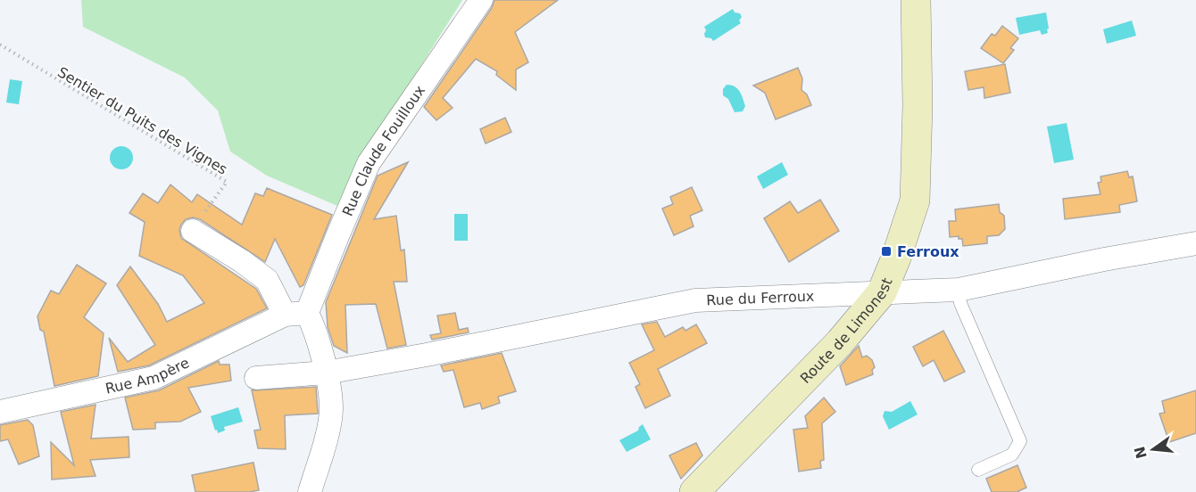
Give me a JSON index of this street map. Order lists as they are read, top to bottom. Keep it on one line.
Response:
{"streets":{"street":["Rue Claude Fouilloux","Rue du Ferroux","Route de Limonest","Rue Ampère"],"path":["Sentier du Puits des Vignes"]},"crossings":[["Rue du Ferroux","Route de Limonest"]],"places":{"transit":["Ferroux"]},"north":"left"}
